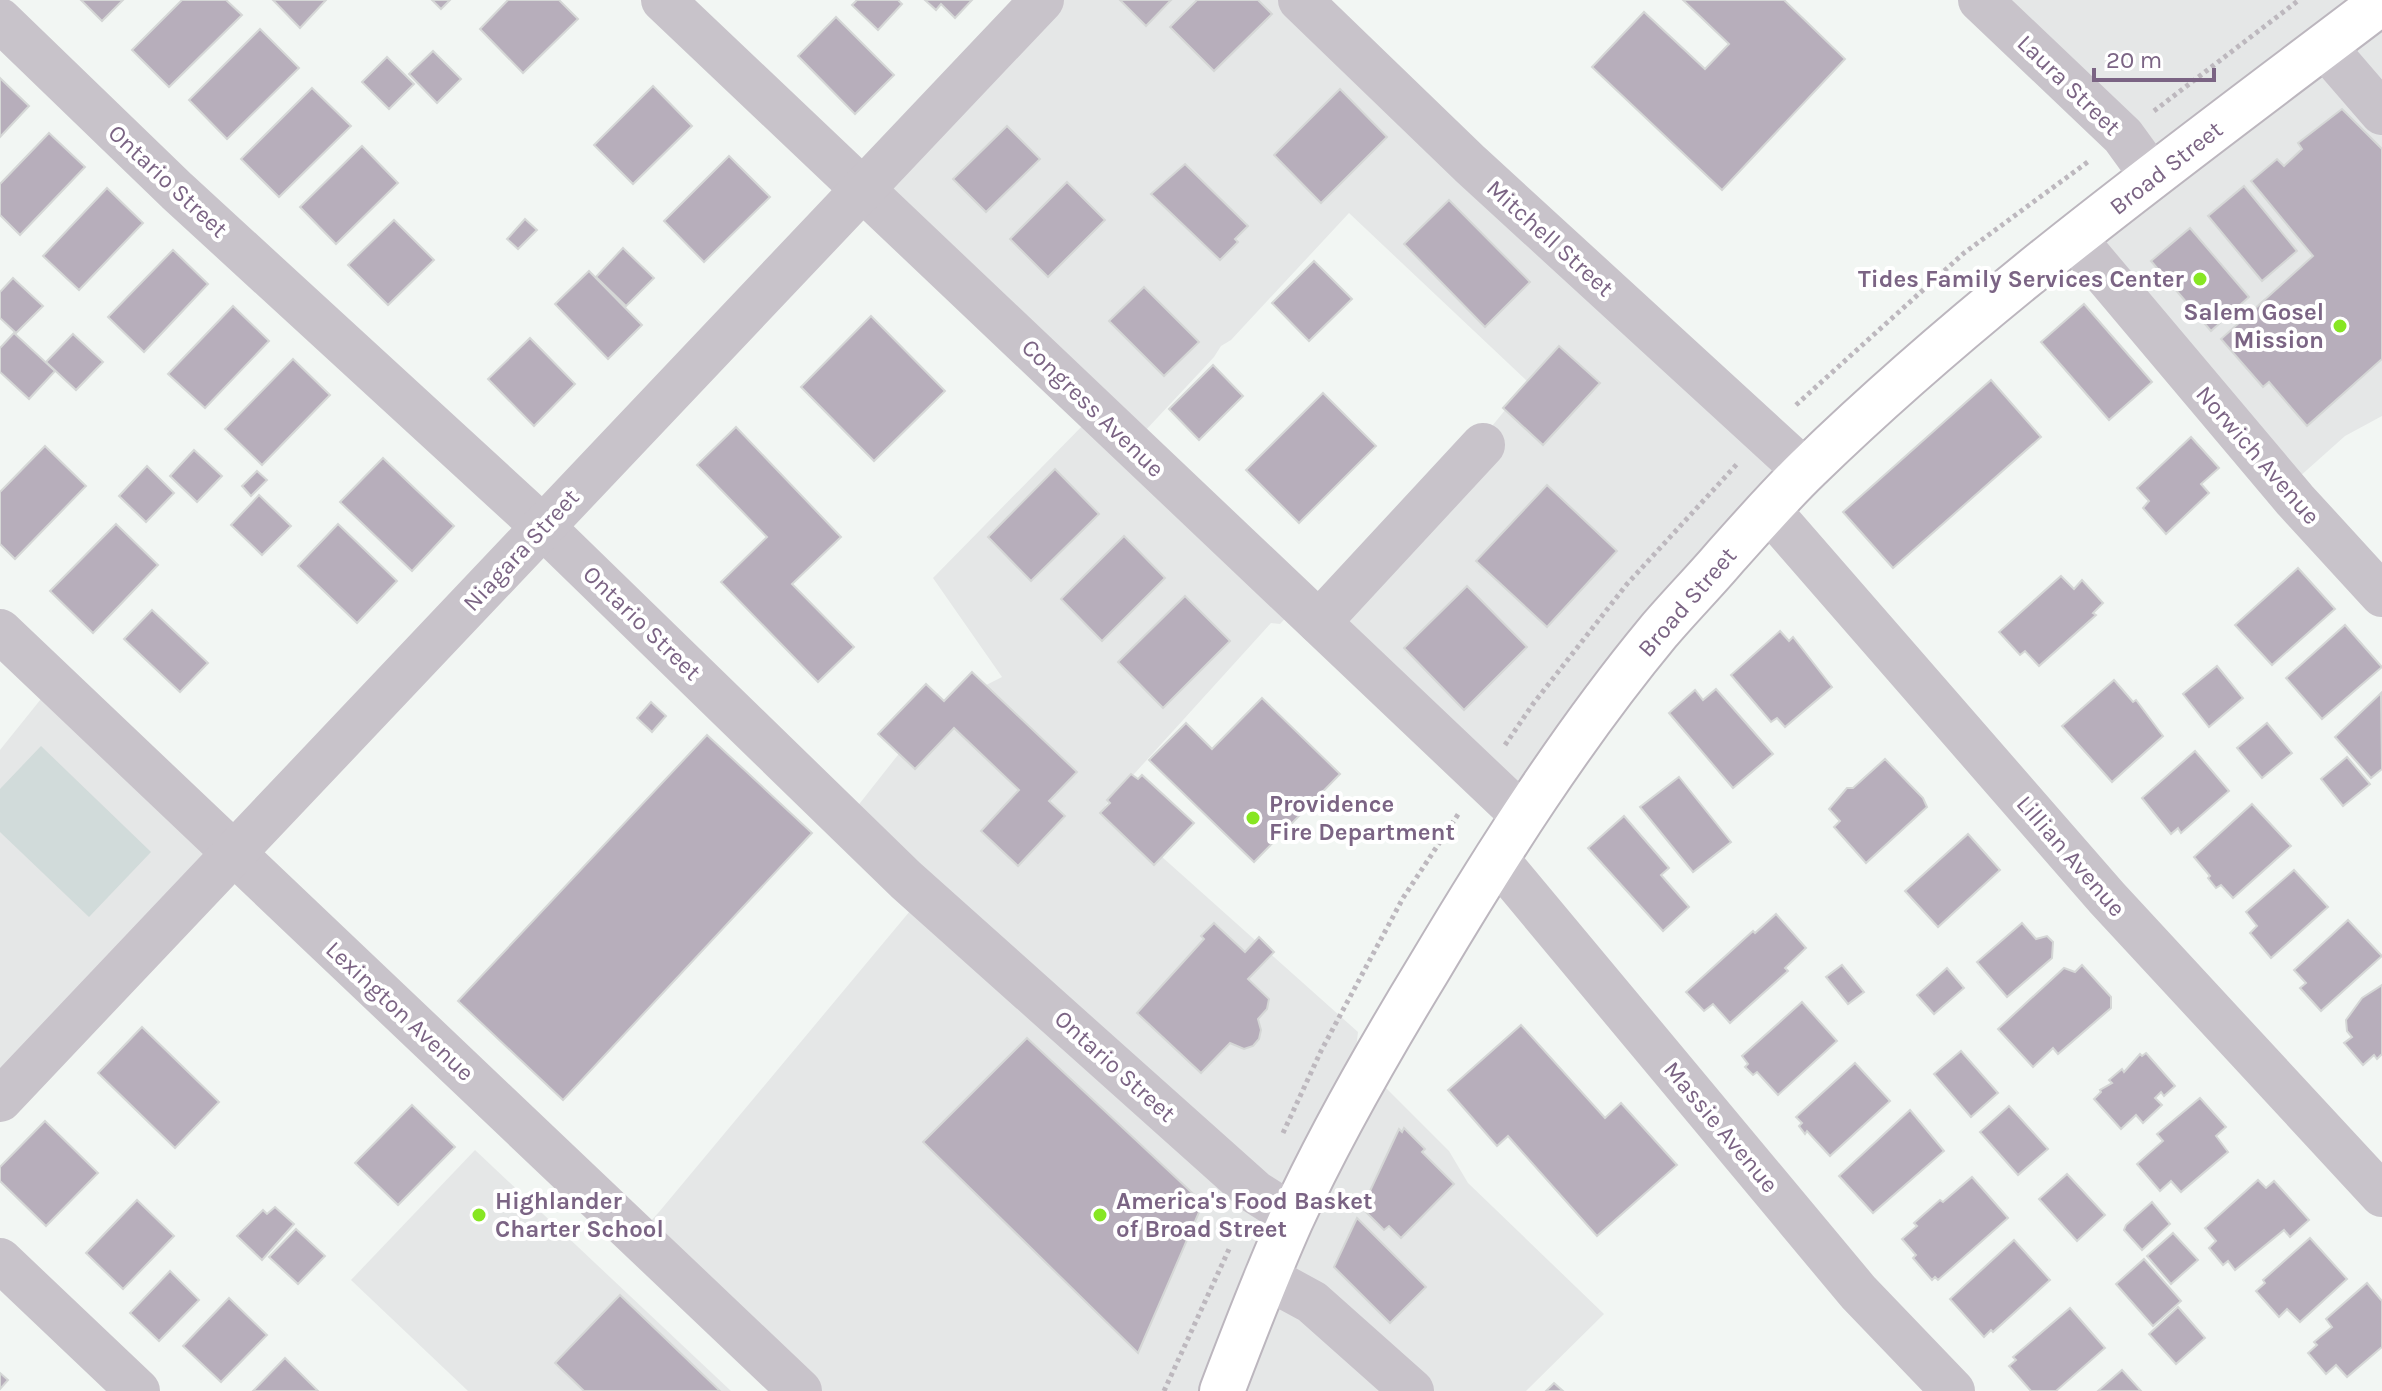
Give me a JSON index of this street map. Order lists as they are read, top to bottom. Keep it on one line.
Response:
{"streets":{"main road":["Broad Street"],"street":["Laura Street","Ontario Street","Mitchell Street","Congress Avenue","Norwich Avenue","Niagara Street","Lillian Avenue","Lexington Avenue","Massie Avenue"]},"crossings":[["Laura Street","Broad Street"],["Broad Street","Ontario Street"],["Broad Street","Mitchell Street"],["Broad Street","Congress Avenue"],["Broad Street","Norwich Avenue"],["Broad Street","Lillian Avenue"],["Broad Street","Massie Avenue"],["Ontario Street","Niagara Street"],["Congress Avenue","Niagara Street"],["Niagara Street","Lexington Avenue"]],"places":["Tides Family Services Center","Salem Gosel Mission","Providence Fire Department","Highlander Charter School","America's Food Basket of Broad Street"],"scale_bar":"20 m"}
